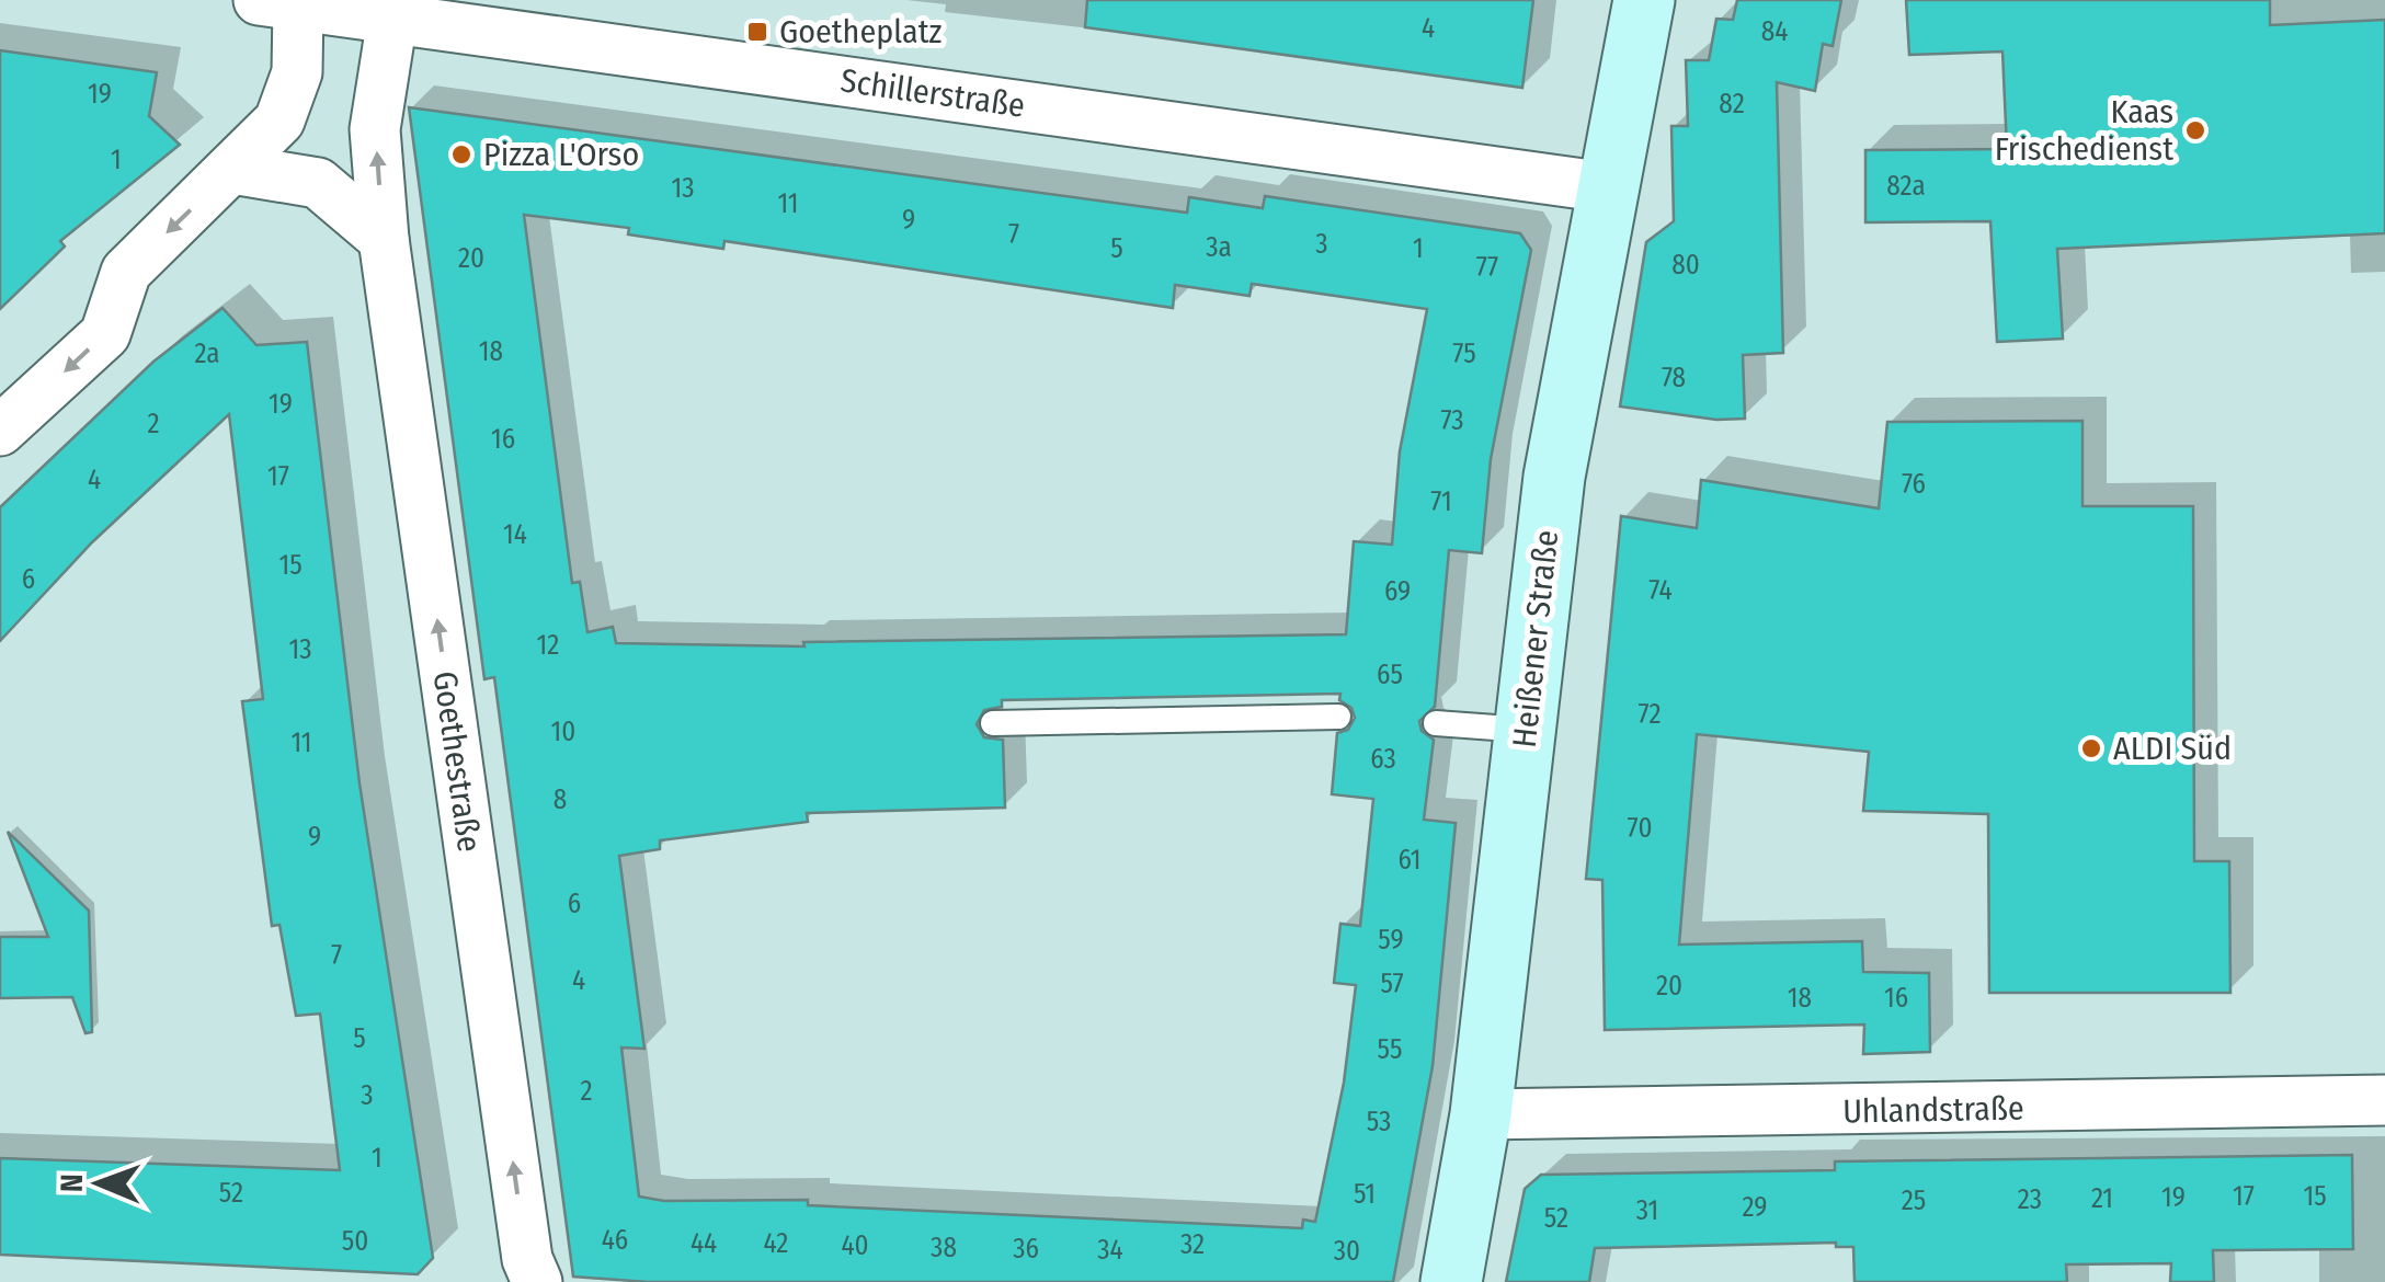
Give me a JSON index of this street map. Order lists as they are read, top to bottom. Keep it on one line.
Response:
{"streets":{"street":["Schillerstraße","Heißener Straße","Goethestraße","Uhlandstraße"]},"crossings":[["Schillerstraße","Heißener Straße"],["Schillerstraße","Goethestraße"],["Heißener Straße","Uhlandstraße"]],"one_way":["Goethestraße"],"places":{"transit":["Goetheplatz"],"other":["Kaas Frischedienst","Pizza L'Orso","ALDI Süd"]},"house_numbers":["4","84","19","82","1","82a","13","11","9","7","3","3a","5","1","20","80","77","18","2a","75","78","19","73","2","16","17","4","76","71","14","15","6","74","69","12","13","65","72","10","11","63","8","70","9","61","6","59","7","4","57","20","18","16","5","55","2","3","53","1","52","51","17","15","19","21","23","25","29","31","52","46","50","44","42","32","40","38","36","34","30"],"north":"left"}
